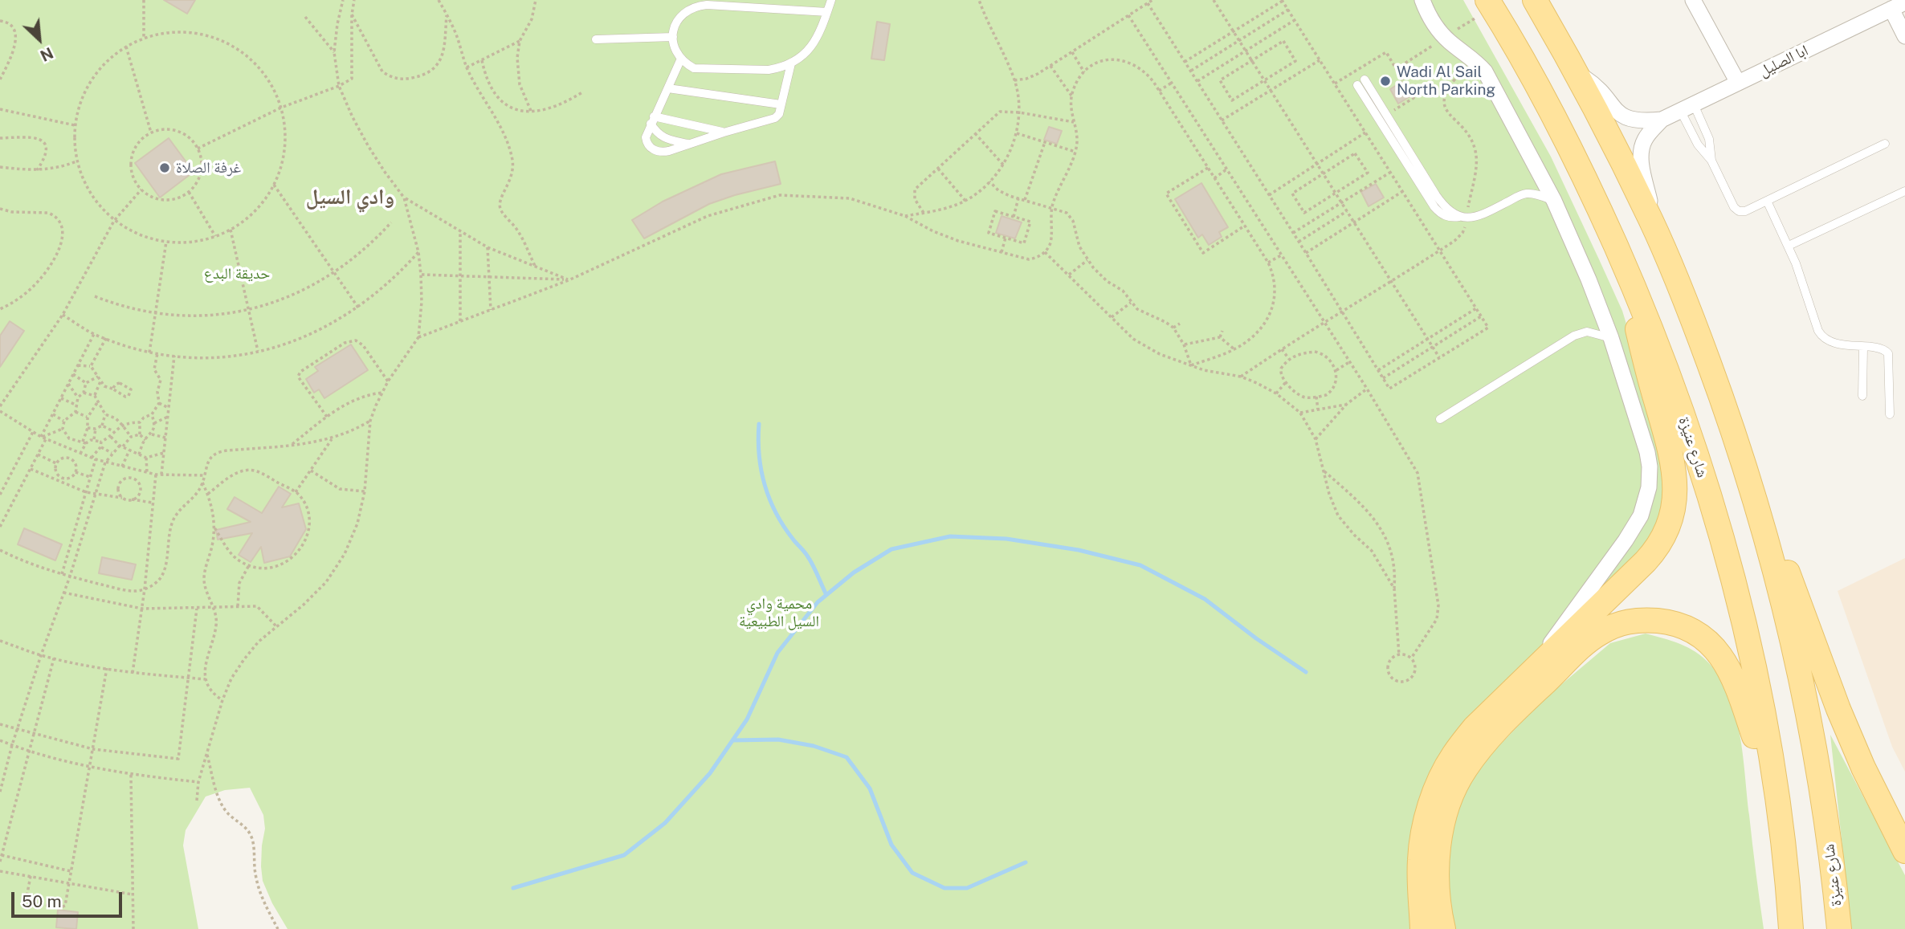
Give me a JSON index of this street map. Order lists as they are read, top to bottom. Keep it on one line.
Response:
{"streets":{"main road":["شارع عنيزة"],"street":["ابا الصليل"]},"crossings":[["ابا الصليل","شارع عنيزة"]],"districts":["وادي السيل"],"parks":["حديقة البدع","محمية وادي السيل الطبيعية"],"places":["Wadi Al Sail North Parking","غرفة الصلاة"],"scale_bar":"50 m","north":"bottom right"}
